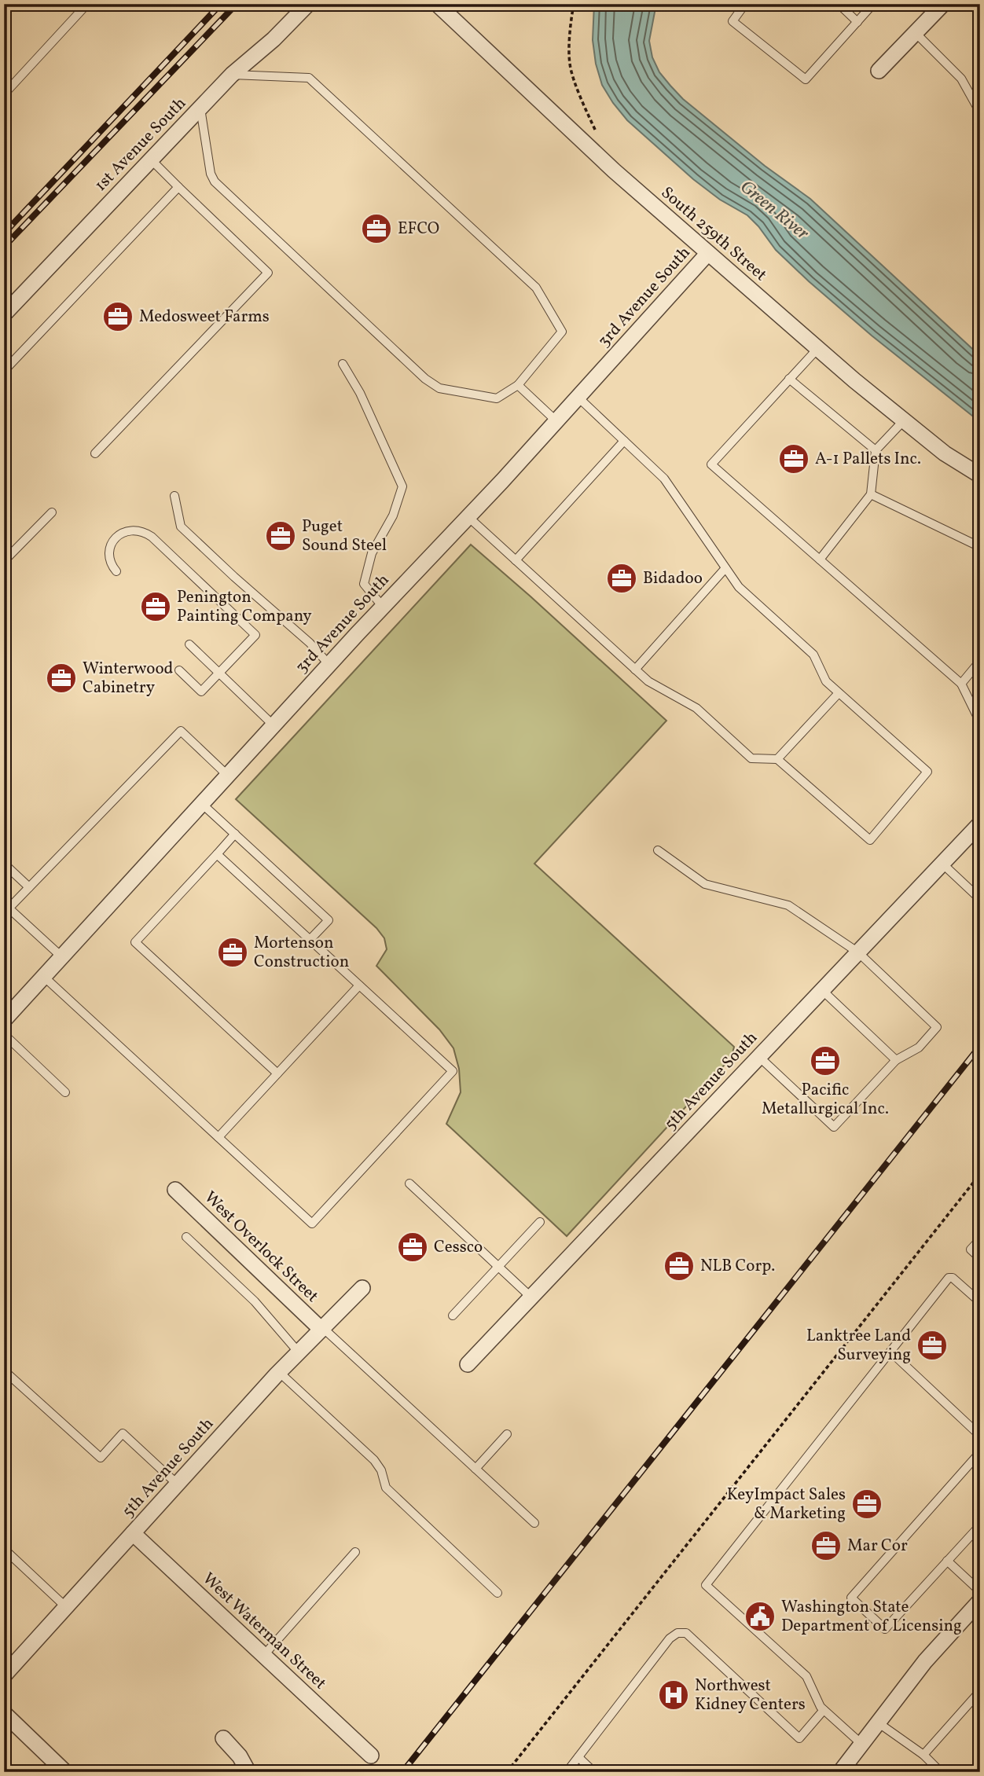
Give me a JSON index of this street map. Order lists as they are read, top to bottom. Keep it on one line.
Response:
{"streets":{"street":["1st Avenue South","South 259th Street","3rd Avenue South","5th Avenue South","West Overlock Street","West Waterman Street"]},"crossings":[["South 259th Street","3rd Avenue South"],["5th Avenue South","West Overlock Street"],["5th Avenue South","West Waterman Street"]],"water":["Green River"],"places":{"office":["EFCO","Medosweet Farms","A-1 Pallets Inc.","Puget Sound Steel","Bidadoo","Penington Painting Company","Winterwood Cabinetry","Mortenson Construction","Pacific Metallurgical Inc.","Cessco","NLB Corp.","Lanktree Land Surveying","KeyImpact Sales & Marketing","Mar Cor"],"public building":["Washington State Department of Licensing"],"hospital":["Northwest Kidney Centers"]}}
